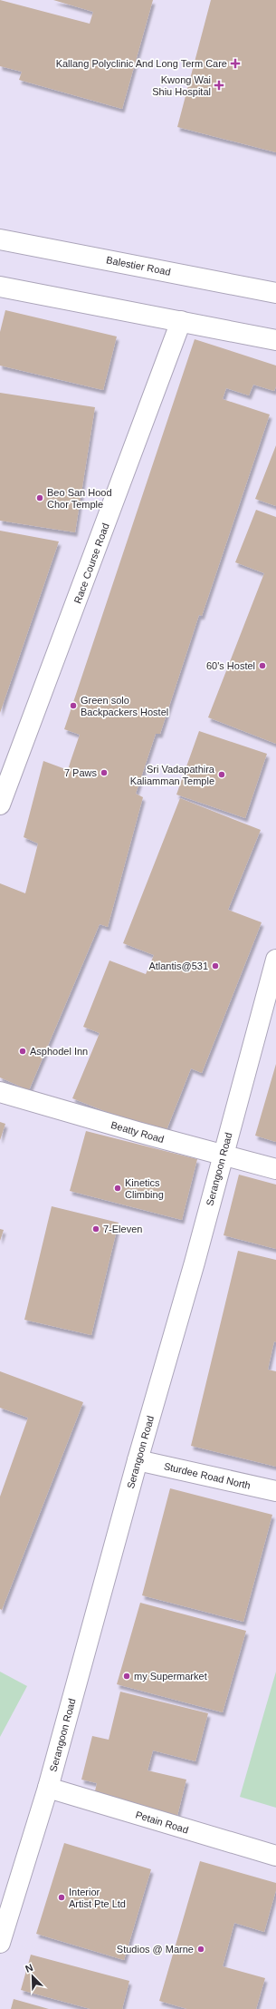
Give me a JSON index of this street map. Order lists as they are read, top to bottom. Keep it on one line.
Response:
{"streets":{"main road":["Balestier Road","Race Course Road","Beatty Road","Serangoon Road","Sturdee Road North","Petain Road"]},"crossings":[["Beatty Road","Serangoon Road"],["Serangoon Road","Sturdee Road North"],["Serangoon Road","Petain Road"]],"places":{"health":["Kallang Polyclinic And Long Term Care","Kwong Wai Shiu Hospital"],"other":["Beo San Hood Chor Temple","60's Hostel","Green solo Backpackers Hostel","7 Paws","Sri Vadapathira Kaliamman Temple","Atlantis@531","Asphodel Inn","Kinetics Climbing","7-Eleven","my Supermarket","Interior Artist Pte Ltd","Studios @ Marne"]},"north":"top left"}
